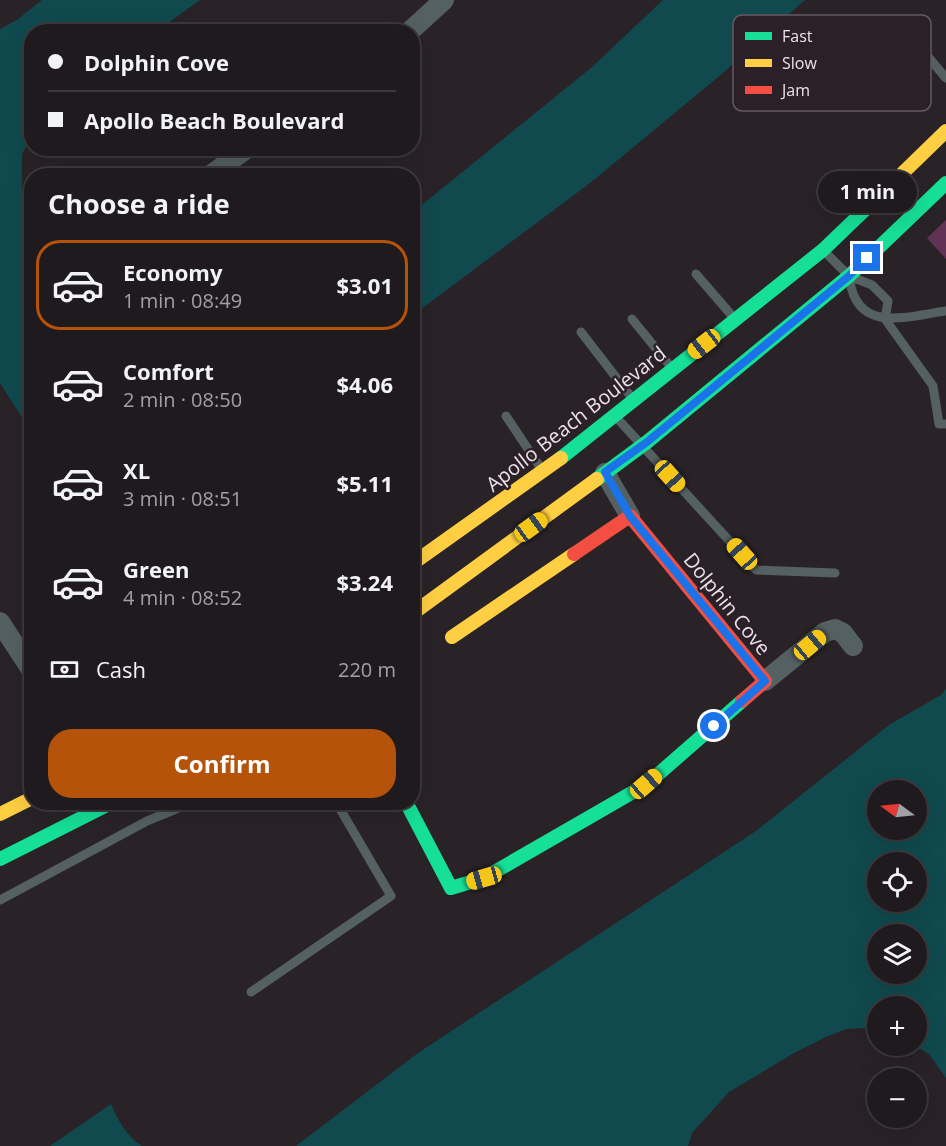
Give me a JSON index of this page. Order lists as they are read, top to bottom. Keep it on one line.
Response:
{"streets":{"main road":["Apollo Beach Boulevard","Dolphin Cove"]},"legend":["Fast","Slow","Jam"],"north":"left","page":{"banner":["Dolphin Cove","Apollo Beach Boulevard"],"heading":"Choose a ride","bubble":"1 min","list":[{"name":"Economy","note":"1 min · 08:49","value":"$3.01"},{"name":"Comfort","note":"2 min · 08:50","value":"$4.06"},{"name":"XL","note":"3 min · 08:51","value":"$5.11"},{"name":"Green","note":"4 min · 08:52","value":"$3.24"}],"pay":["Cash","220 m"],"buttons":"Confirm","map_buttons":["+","−"]}}
